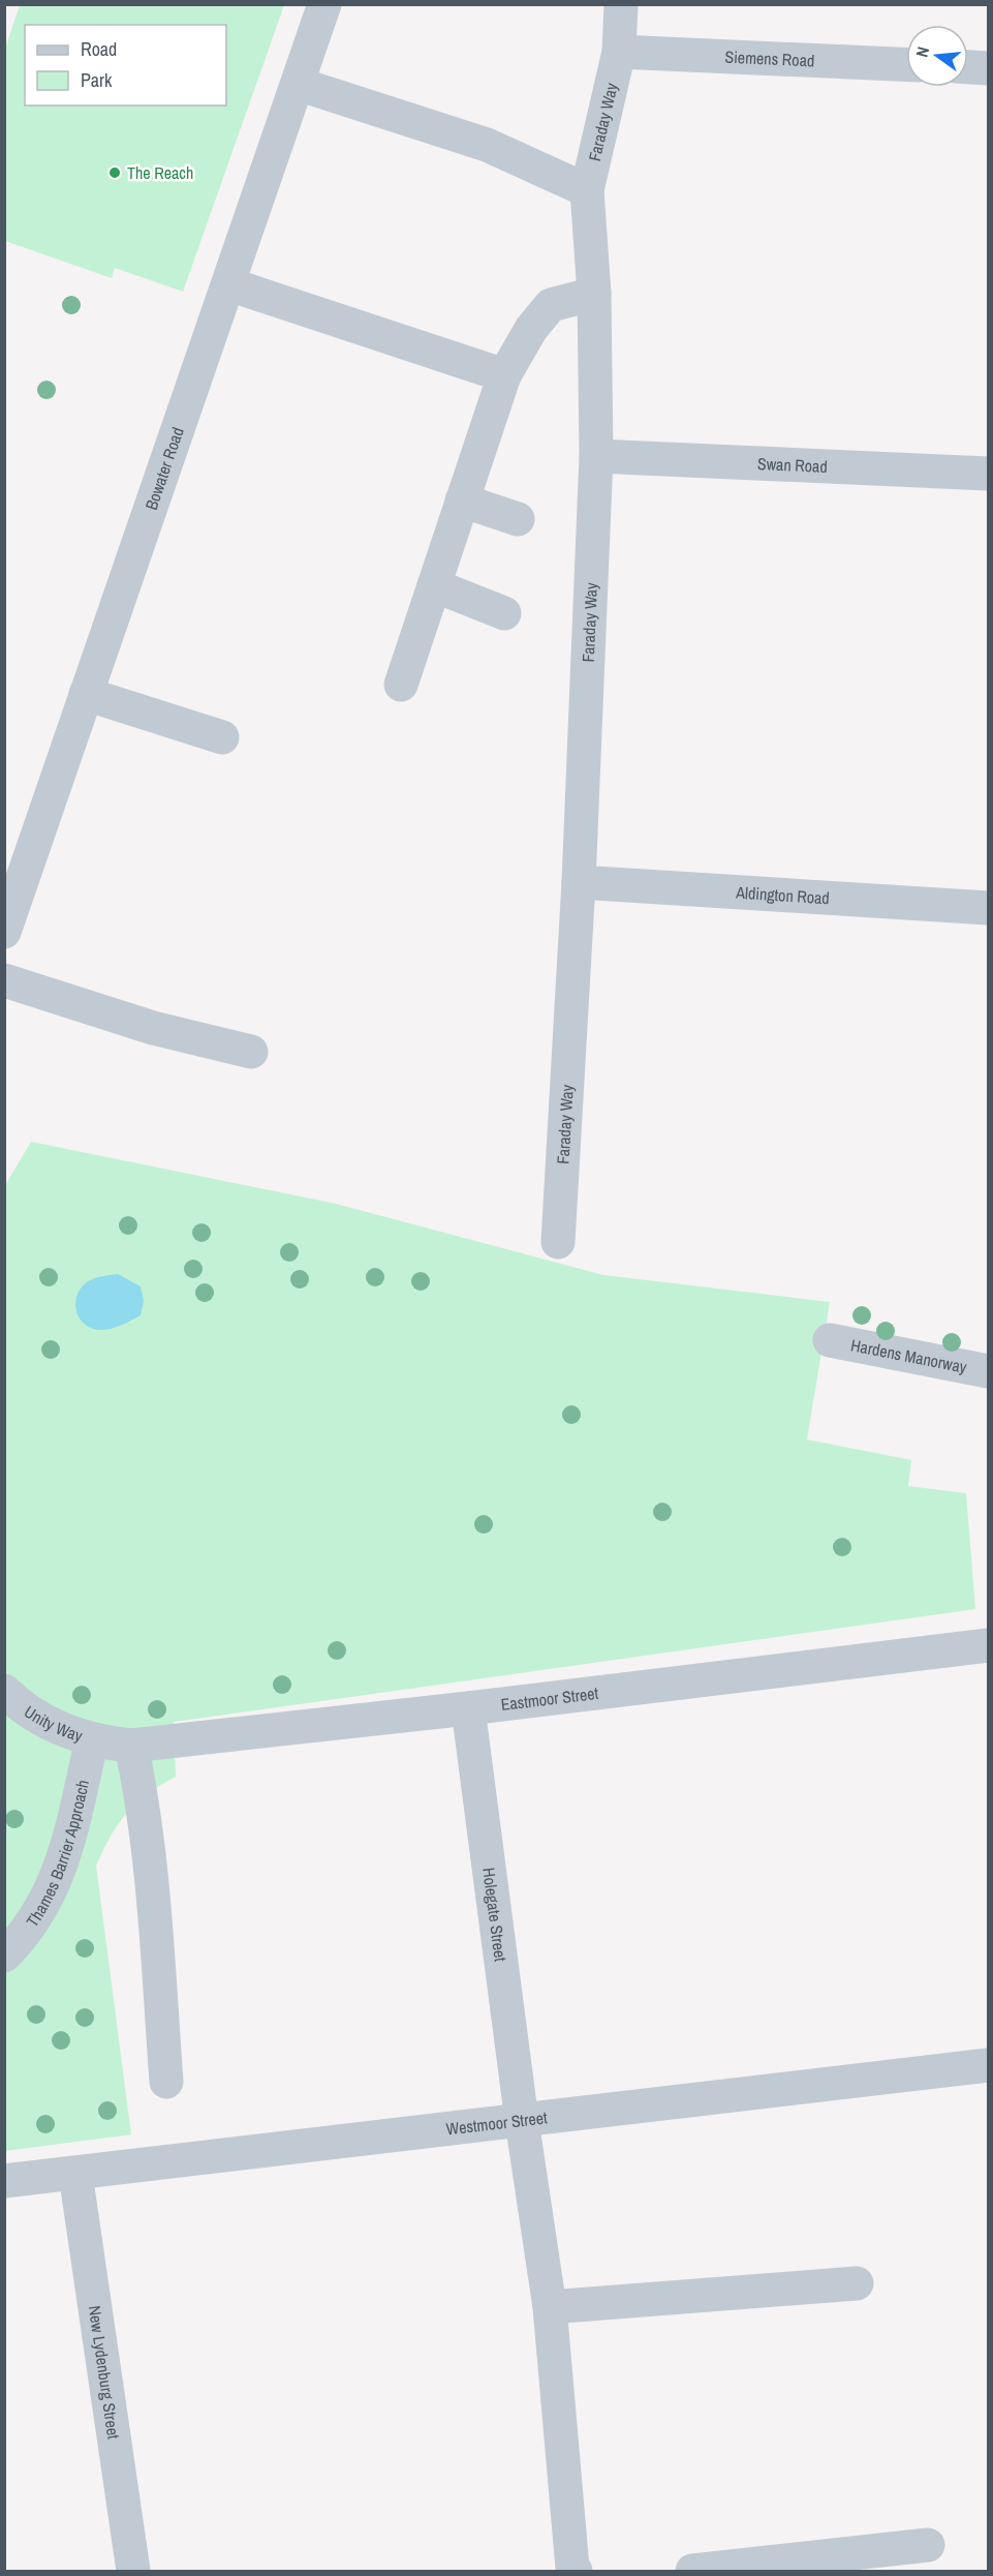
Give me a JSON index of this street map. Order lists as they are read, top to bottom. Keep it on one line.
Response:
{"streets":{"street":["Siemens Road","Faraday Way","Swan Road","Bowater Road","Aldington Road","Hardens Manorway","Eastmoor Street","Unity Way","Thames Barrier Approach","Holegate Street","Westmoor Street","New Lydenburg Street"]},"crossings":[["Siemens Road","Faraday Way"],["Faraday Way","Swan Road"],["Faraday Way","Aldington Road"],["Eastmoor Street","Unity Way"],["Eastmoor Street","Thames Barrier Approach"],["Eastmoor Street","Holegate Street"],["Unity Way","Thames Barrier Approach"],["Holegate Street","Westmoor Street"],["Westmoor Street","New Lydenburg Street"]],"places":["The Reach"],"legend":["Road","Park"],"north":"left"}
